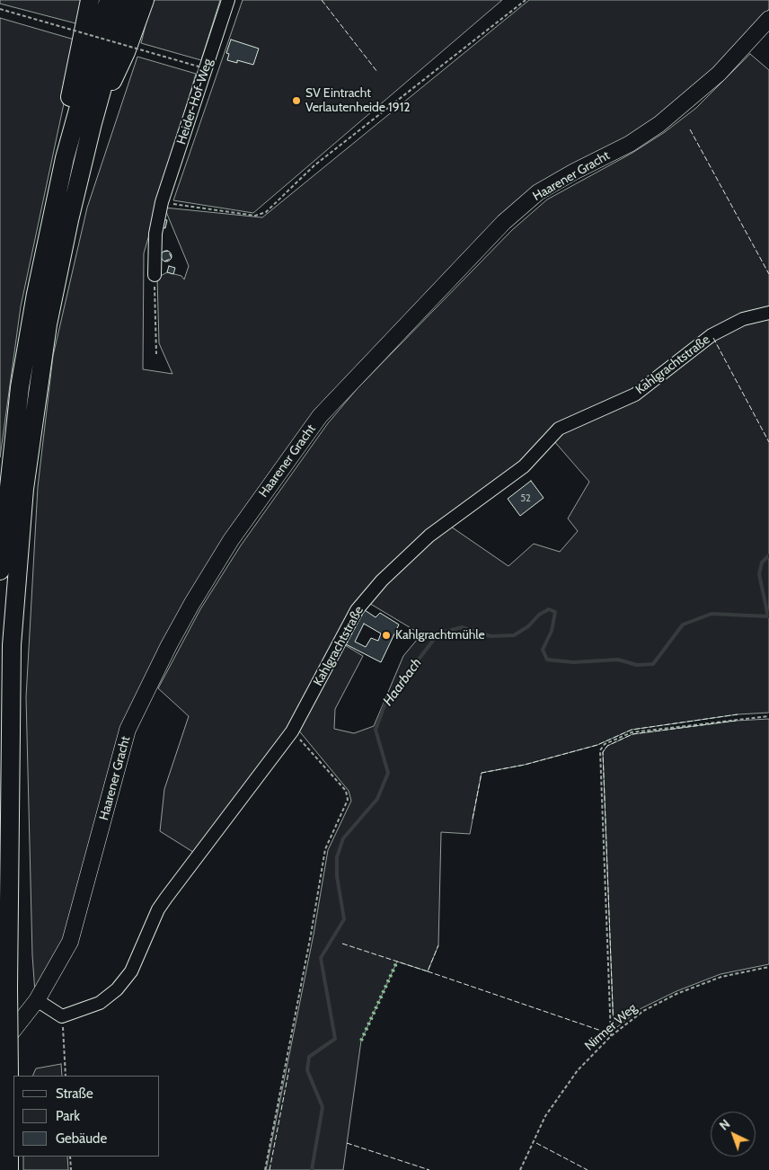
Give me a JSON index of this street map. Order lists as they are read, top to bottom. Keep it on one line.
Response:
{"streets":{"main road":["Haarener Gracht"],"street":["Heider-Hof-Weg","Kahlgrachtstraße"],"path":["Nirmer Weg"]},"water":["Haarbach"],"places":["SV Eintracht Verlautenheide 1912","Kahlgrachtmühle"],"house_numbers":["52"],"legend":["Straße","Park","Gebäude"],"north":"top left"}
